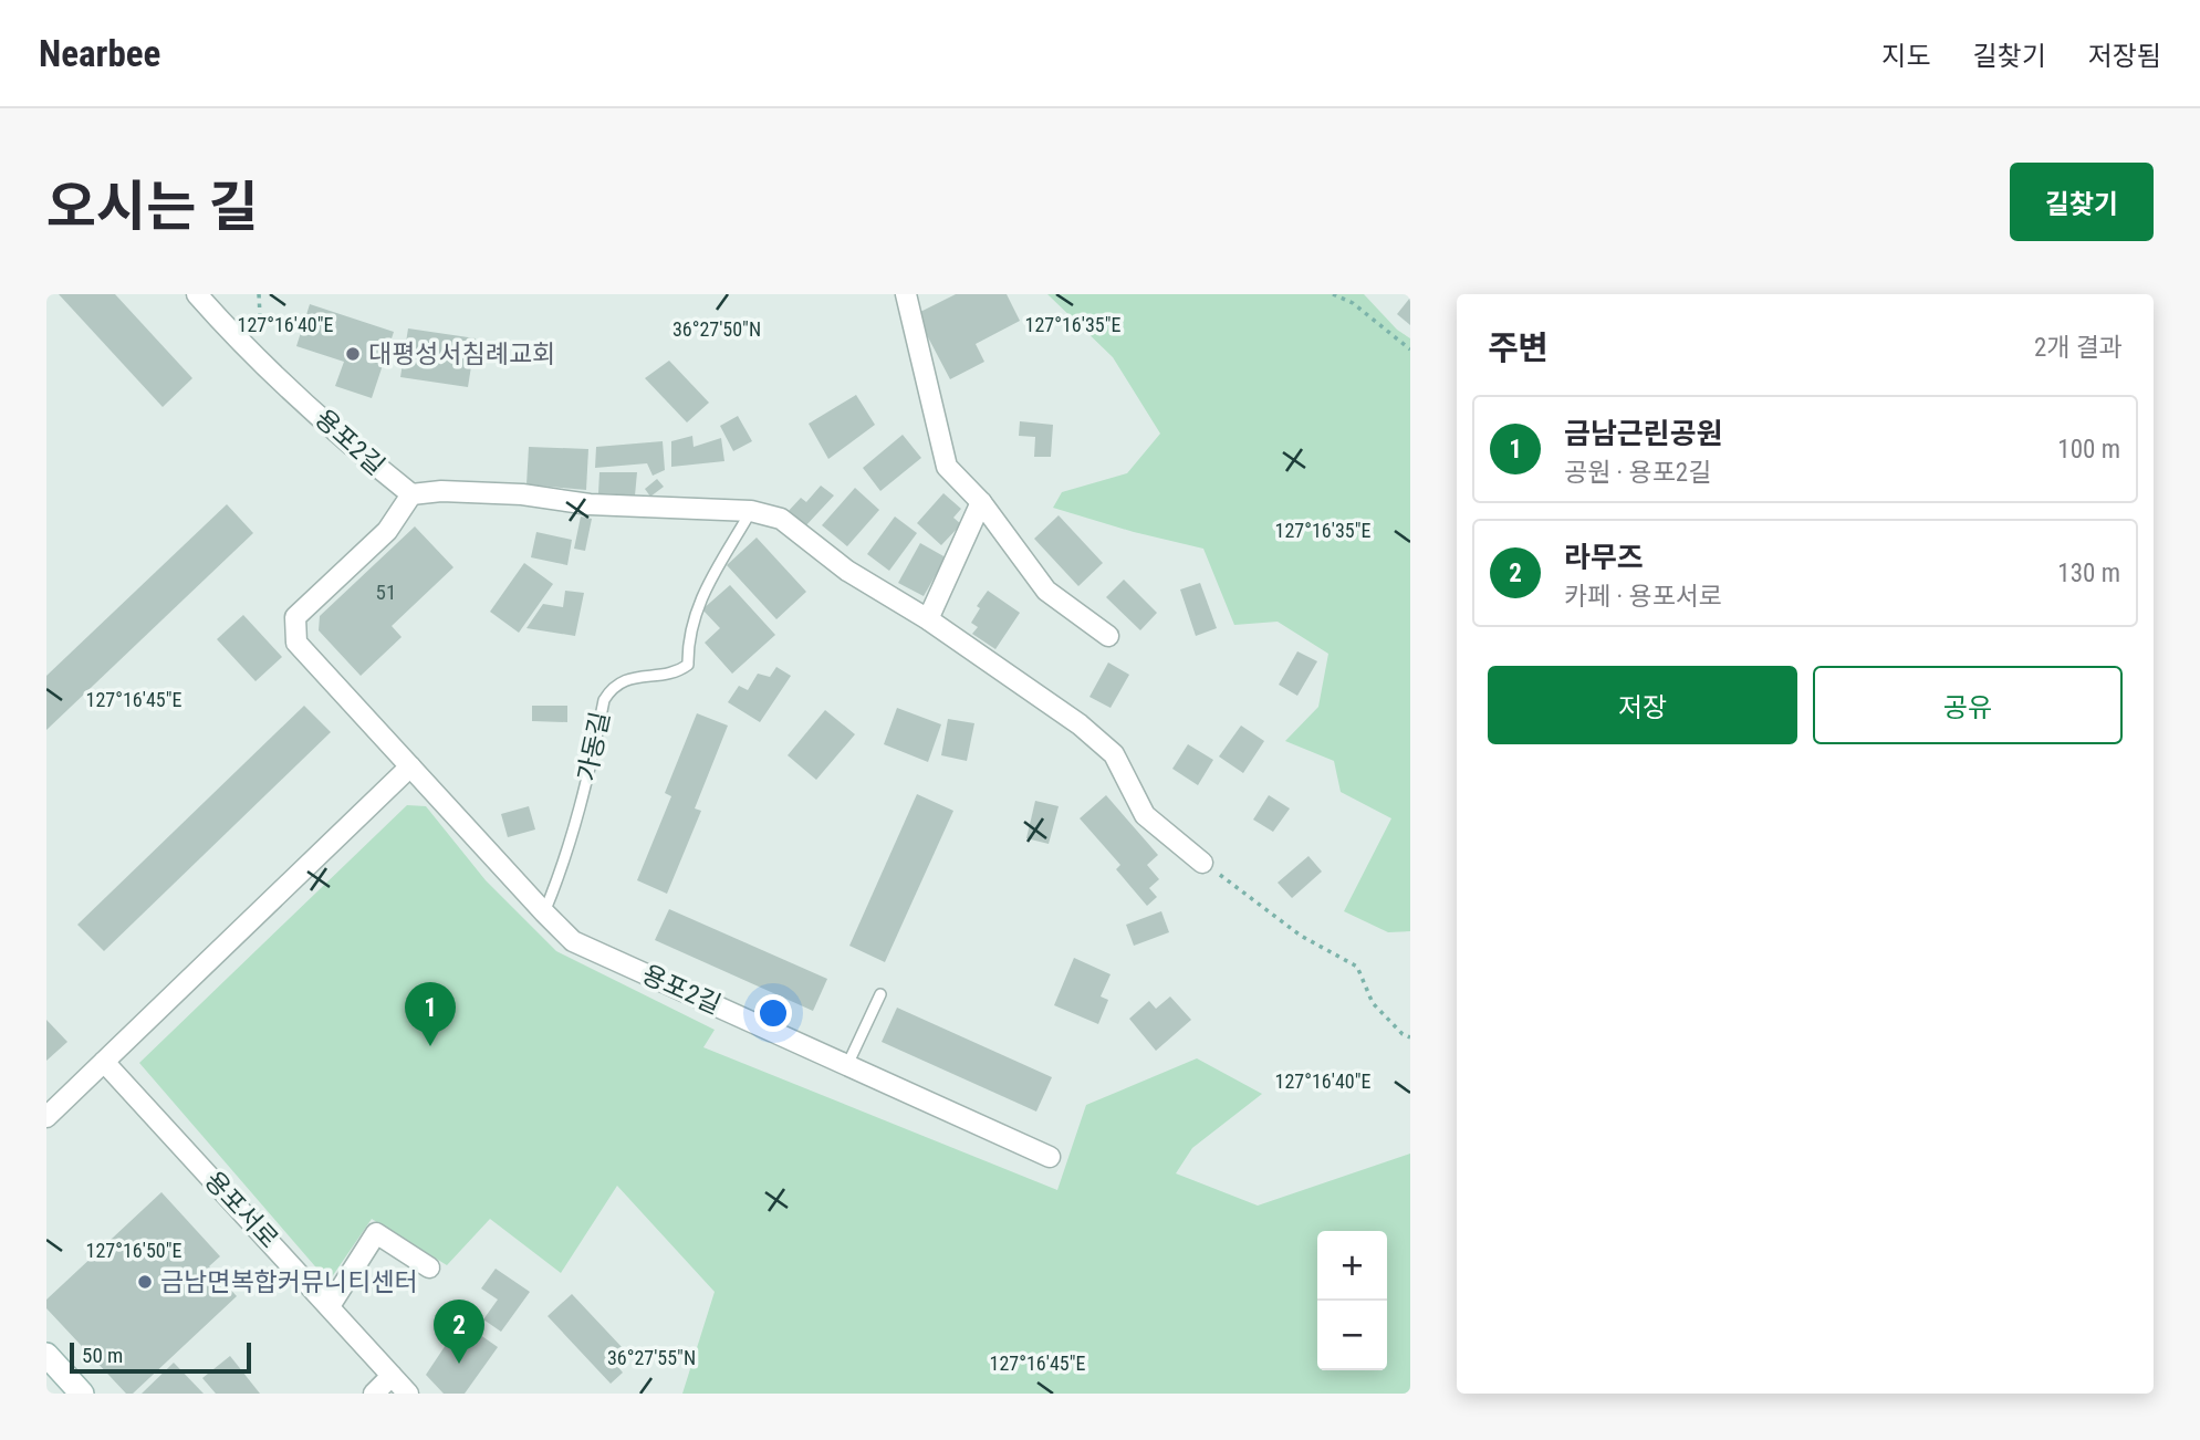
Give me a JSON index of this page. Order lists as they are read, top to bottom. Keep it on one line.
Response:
{"streets":{"street":["용포2길","용포서로"],"lane":["가동길"]},"crossings":[["용포2길","가동길"]],"places":["대평성서침례교회","금남면복합커뮤니티센터"],"house_numbers":["51"],"scale_bar":"50 m","page":{"header":"Nearbee","nav":["지도","길찾기","저장됨"],"title":"오시는 길","buttons":["길찾기",["저장","공유"]],"heading":["주변","2개 결과"],"list":[{"mark":"1","name":"금남근린공원","note":"공원 · 용포2길","value":"100 m"},{"mark":"2","name":"라무즈","note":"카페 · 용포서로","value":"130 m"}],"pins":["1","2"],"map_buttons":["+","−"],"scale":"50 m"},"coordinates":["127°16'35\"E","127°16'40\"E","36°27'50\"N","127°16'45\"E","127°16'50\"E","36°27'55\"N"]}
